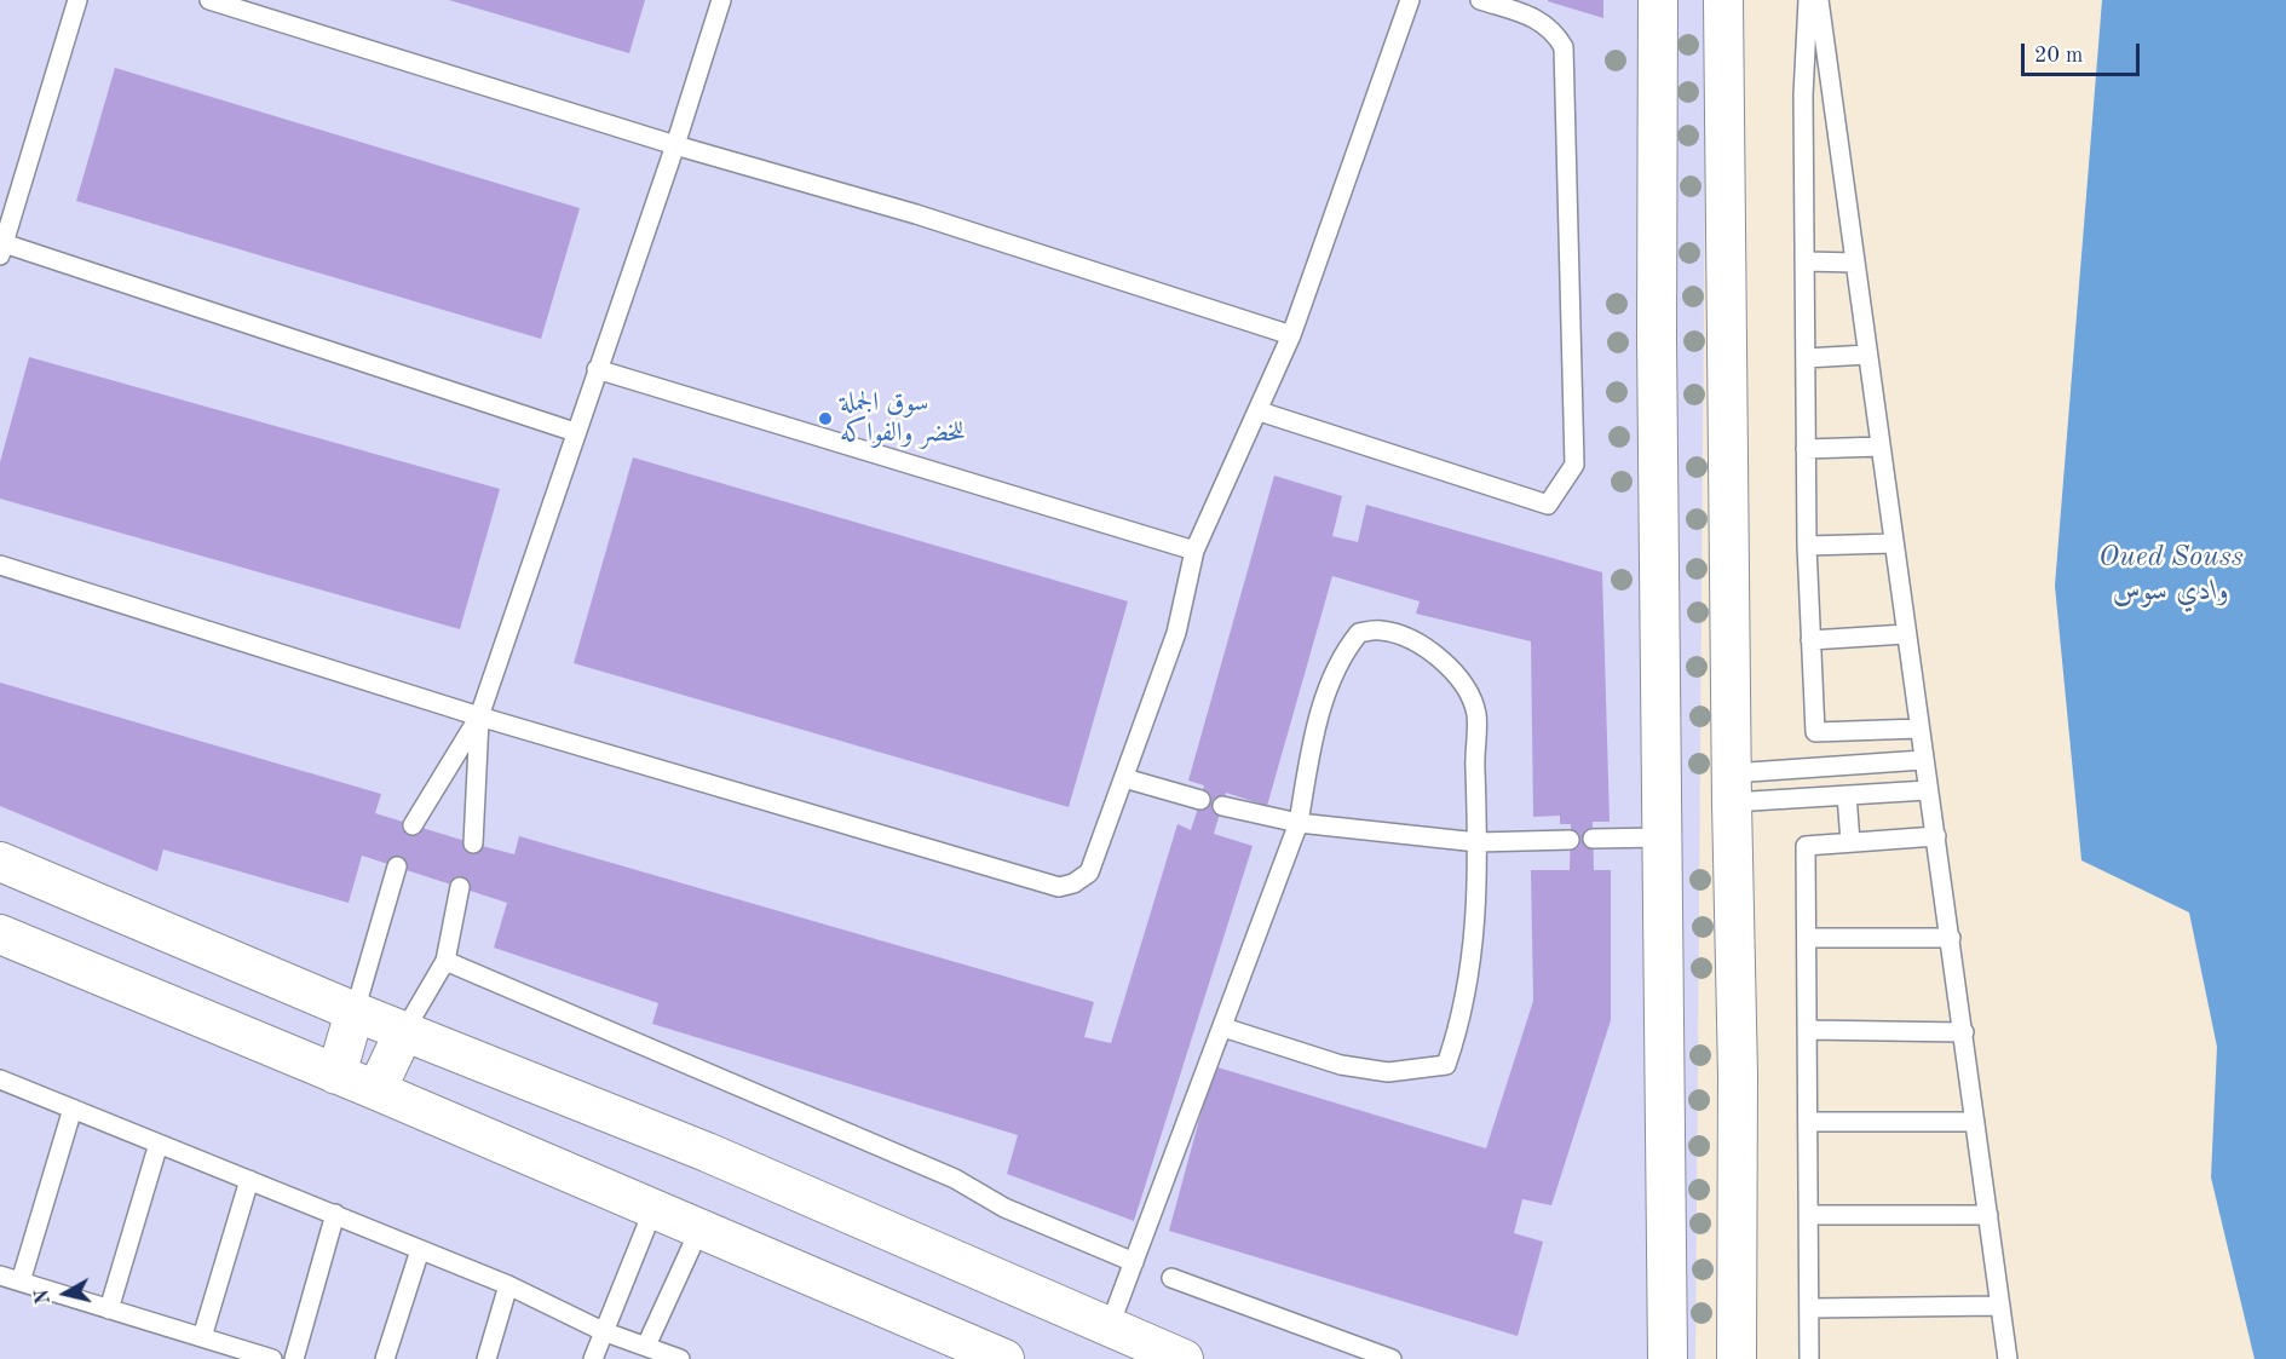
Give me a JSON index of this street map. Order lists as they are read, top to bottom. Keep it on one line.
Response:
{"water":["Oued Souss وادي سوس"],"places":["سوق الجملة للخضر والفواكه"],"scale_bar":"20 m","north":"left"}
